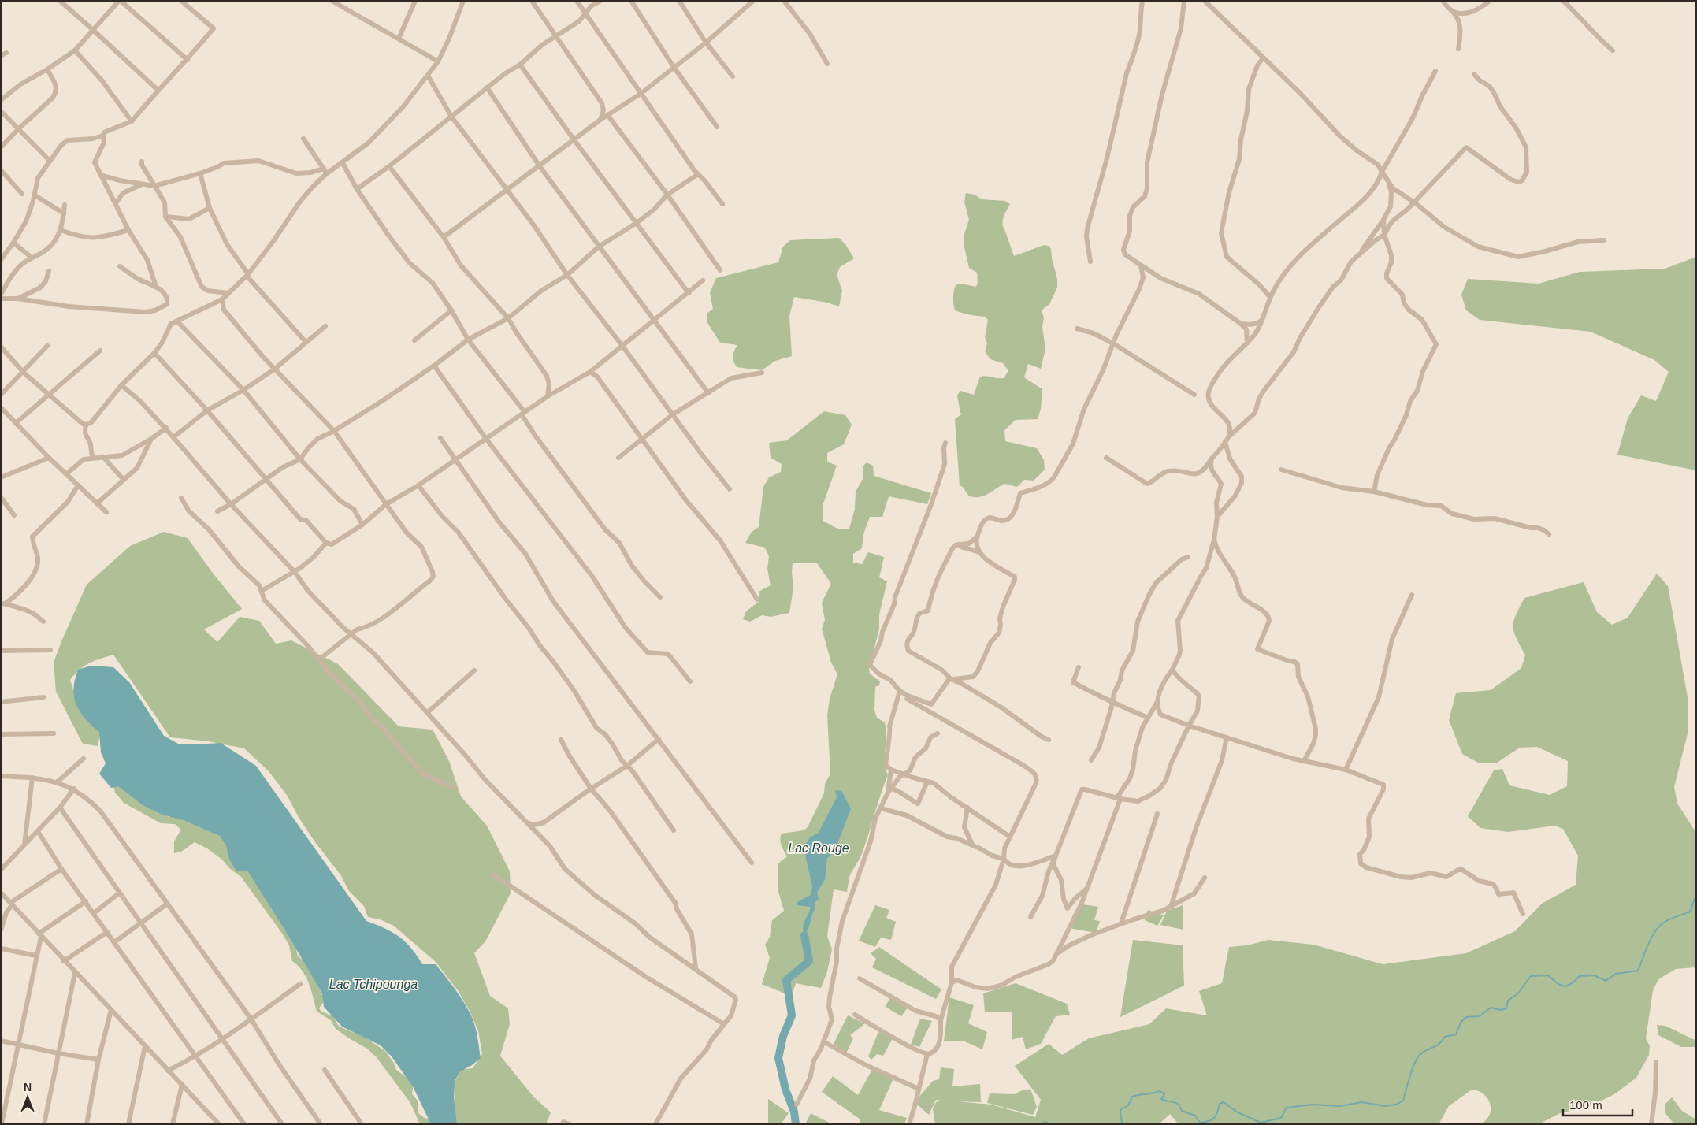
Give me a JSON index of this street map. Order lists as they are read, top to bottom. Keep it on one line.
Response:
{"water":["Lac Rouge","Lac Tchipounga"],"scale_bar":"100 m","north":"top"}
